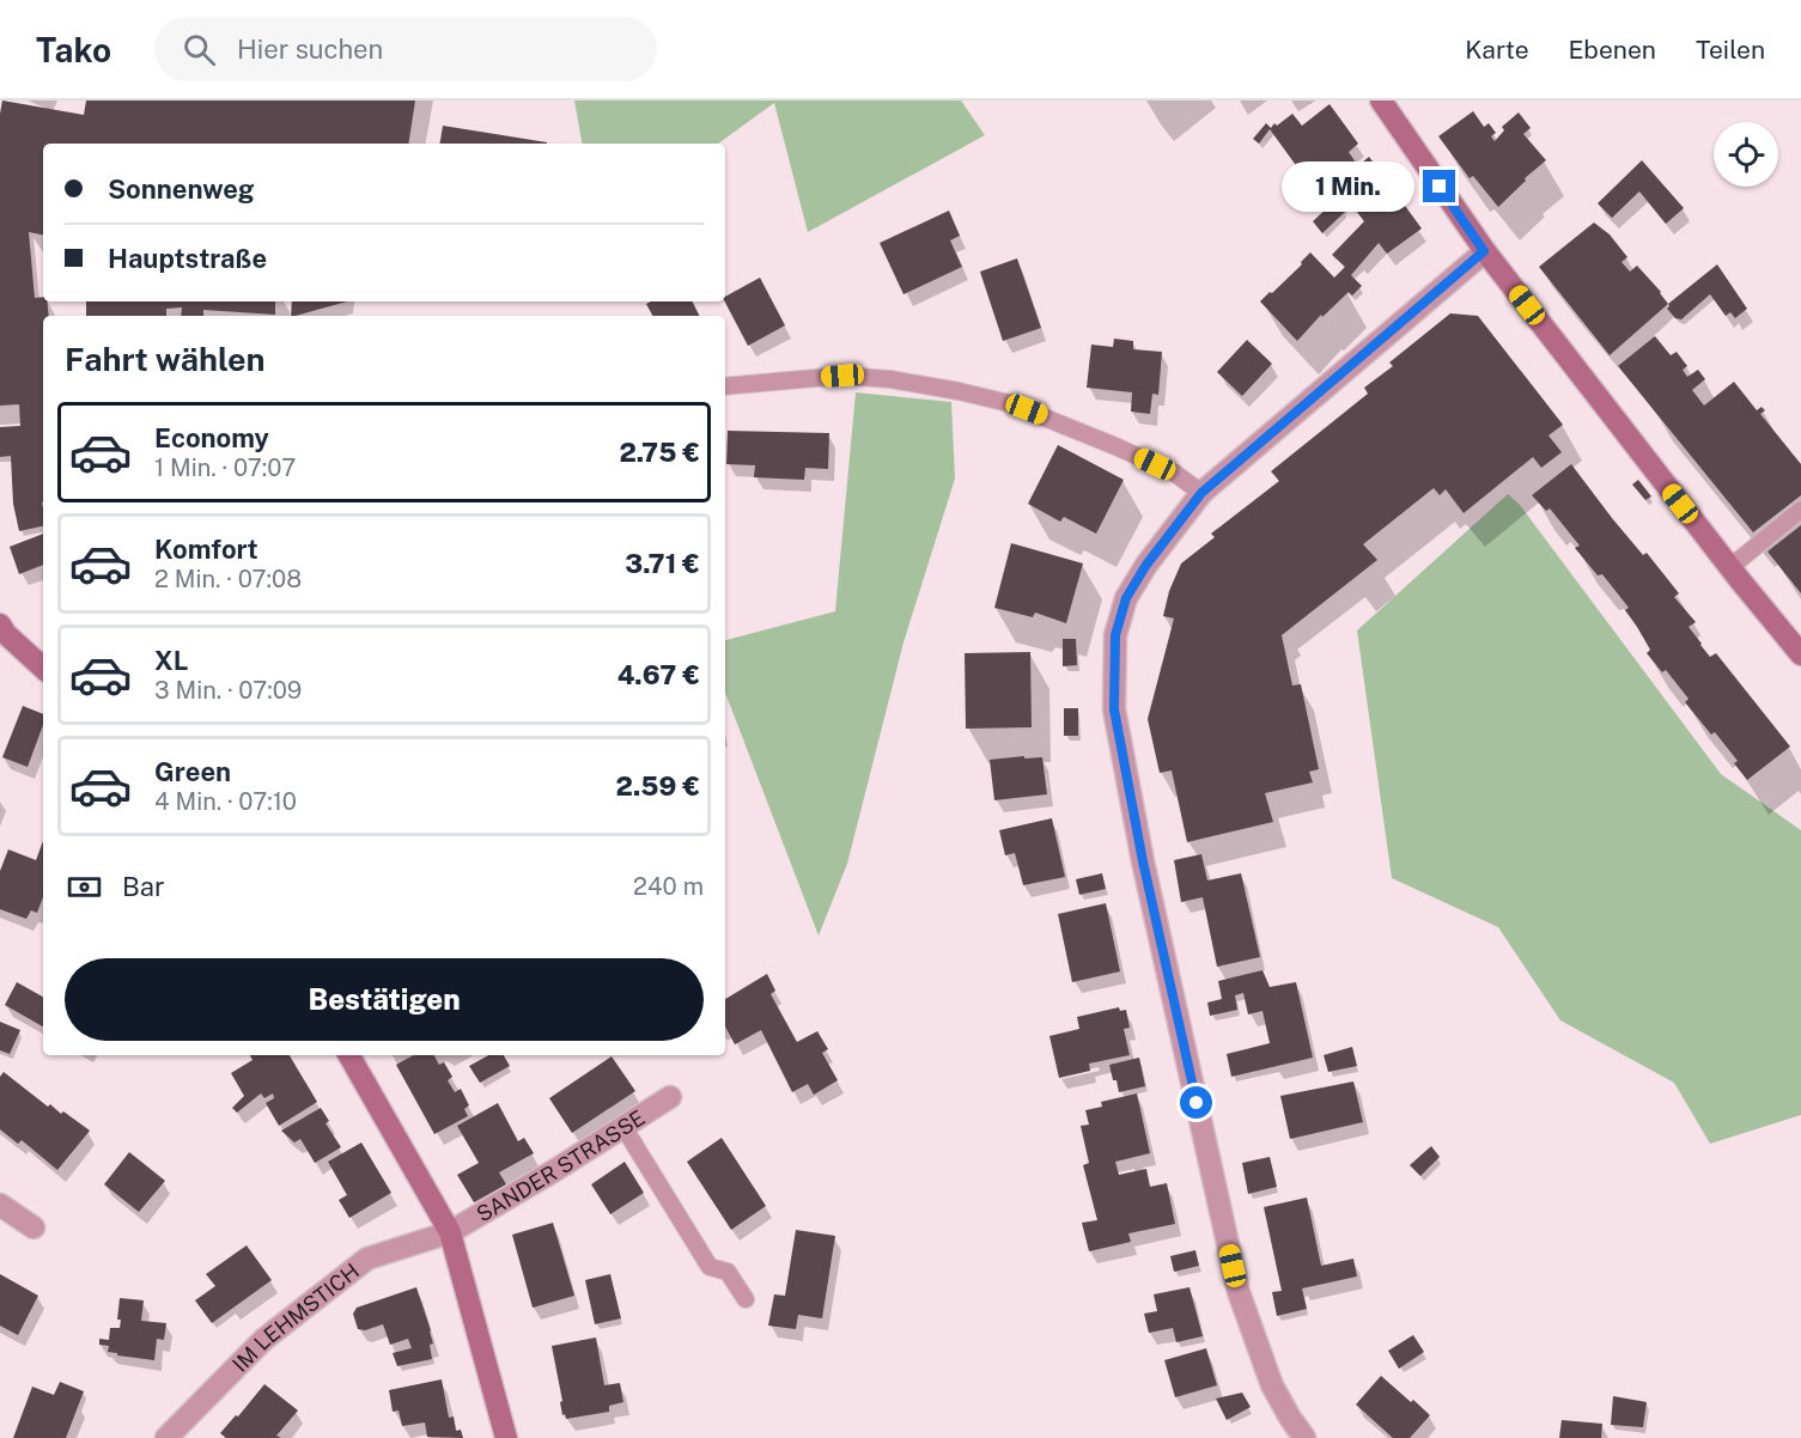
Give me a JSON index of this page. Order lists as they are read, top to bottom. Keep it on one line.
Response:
{"streets":{"main road":["SANDER STRASSE"],"street":["IM LEHMSTICH"]},"crossings":[["SANDER STRASSE","IM LEHMSTICH"]],"page":{"header":"Tako","search":"Hier suchen","nav":["Karte","Ebenen","Teilen"],"banner":["Sonnenweg","Hauptstraße"],"bubble":"1 Min.","heading":"Fahrt wählen","list":[{"name":"Economy","note":"1 Min. · 07:07","value":"2.75 €"},{"name":"Komfort","note":"2 Min. · 07:08","value":"3.71 €"},{"name":"XL","note":"3 Min. · 07:09","value":"4.67 €"},{"name":"Green","note":"4 Min. · 07:10","value":"2.59 €"}],"pay":["Bar","240 m"],"buttons":"Bestätigen"}}
